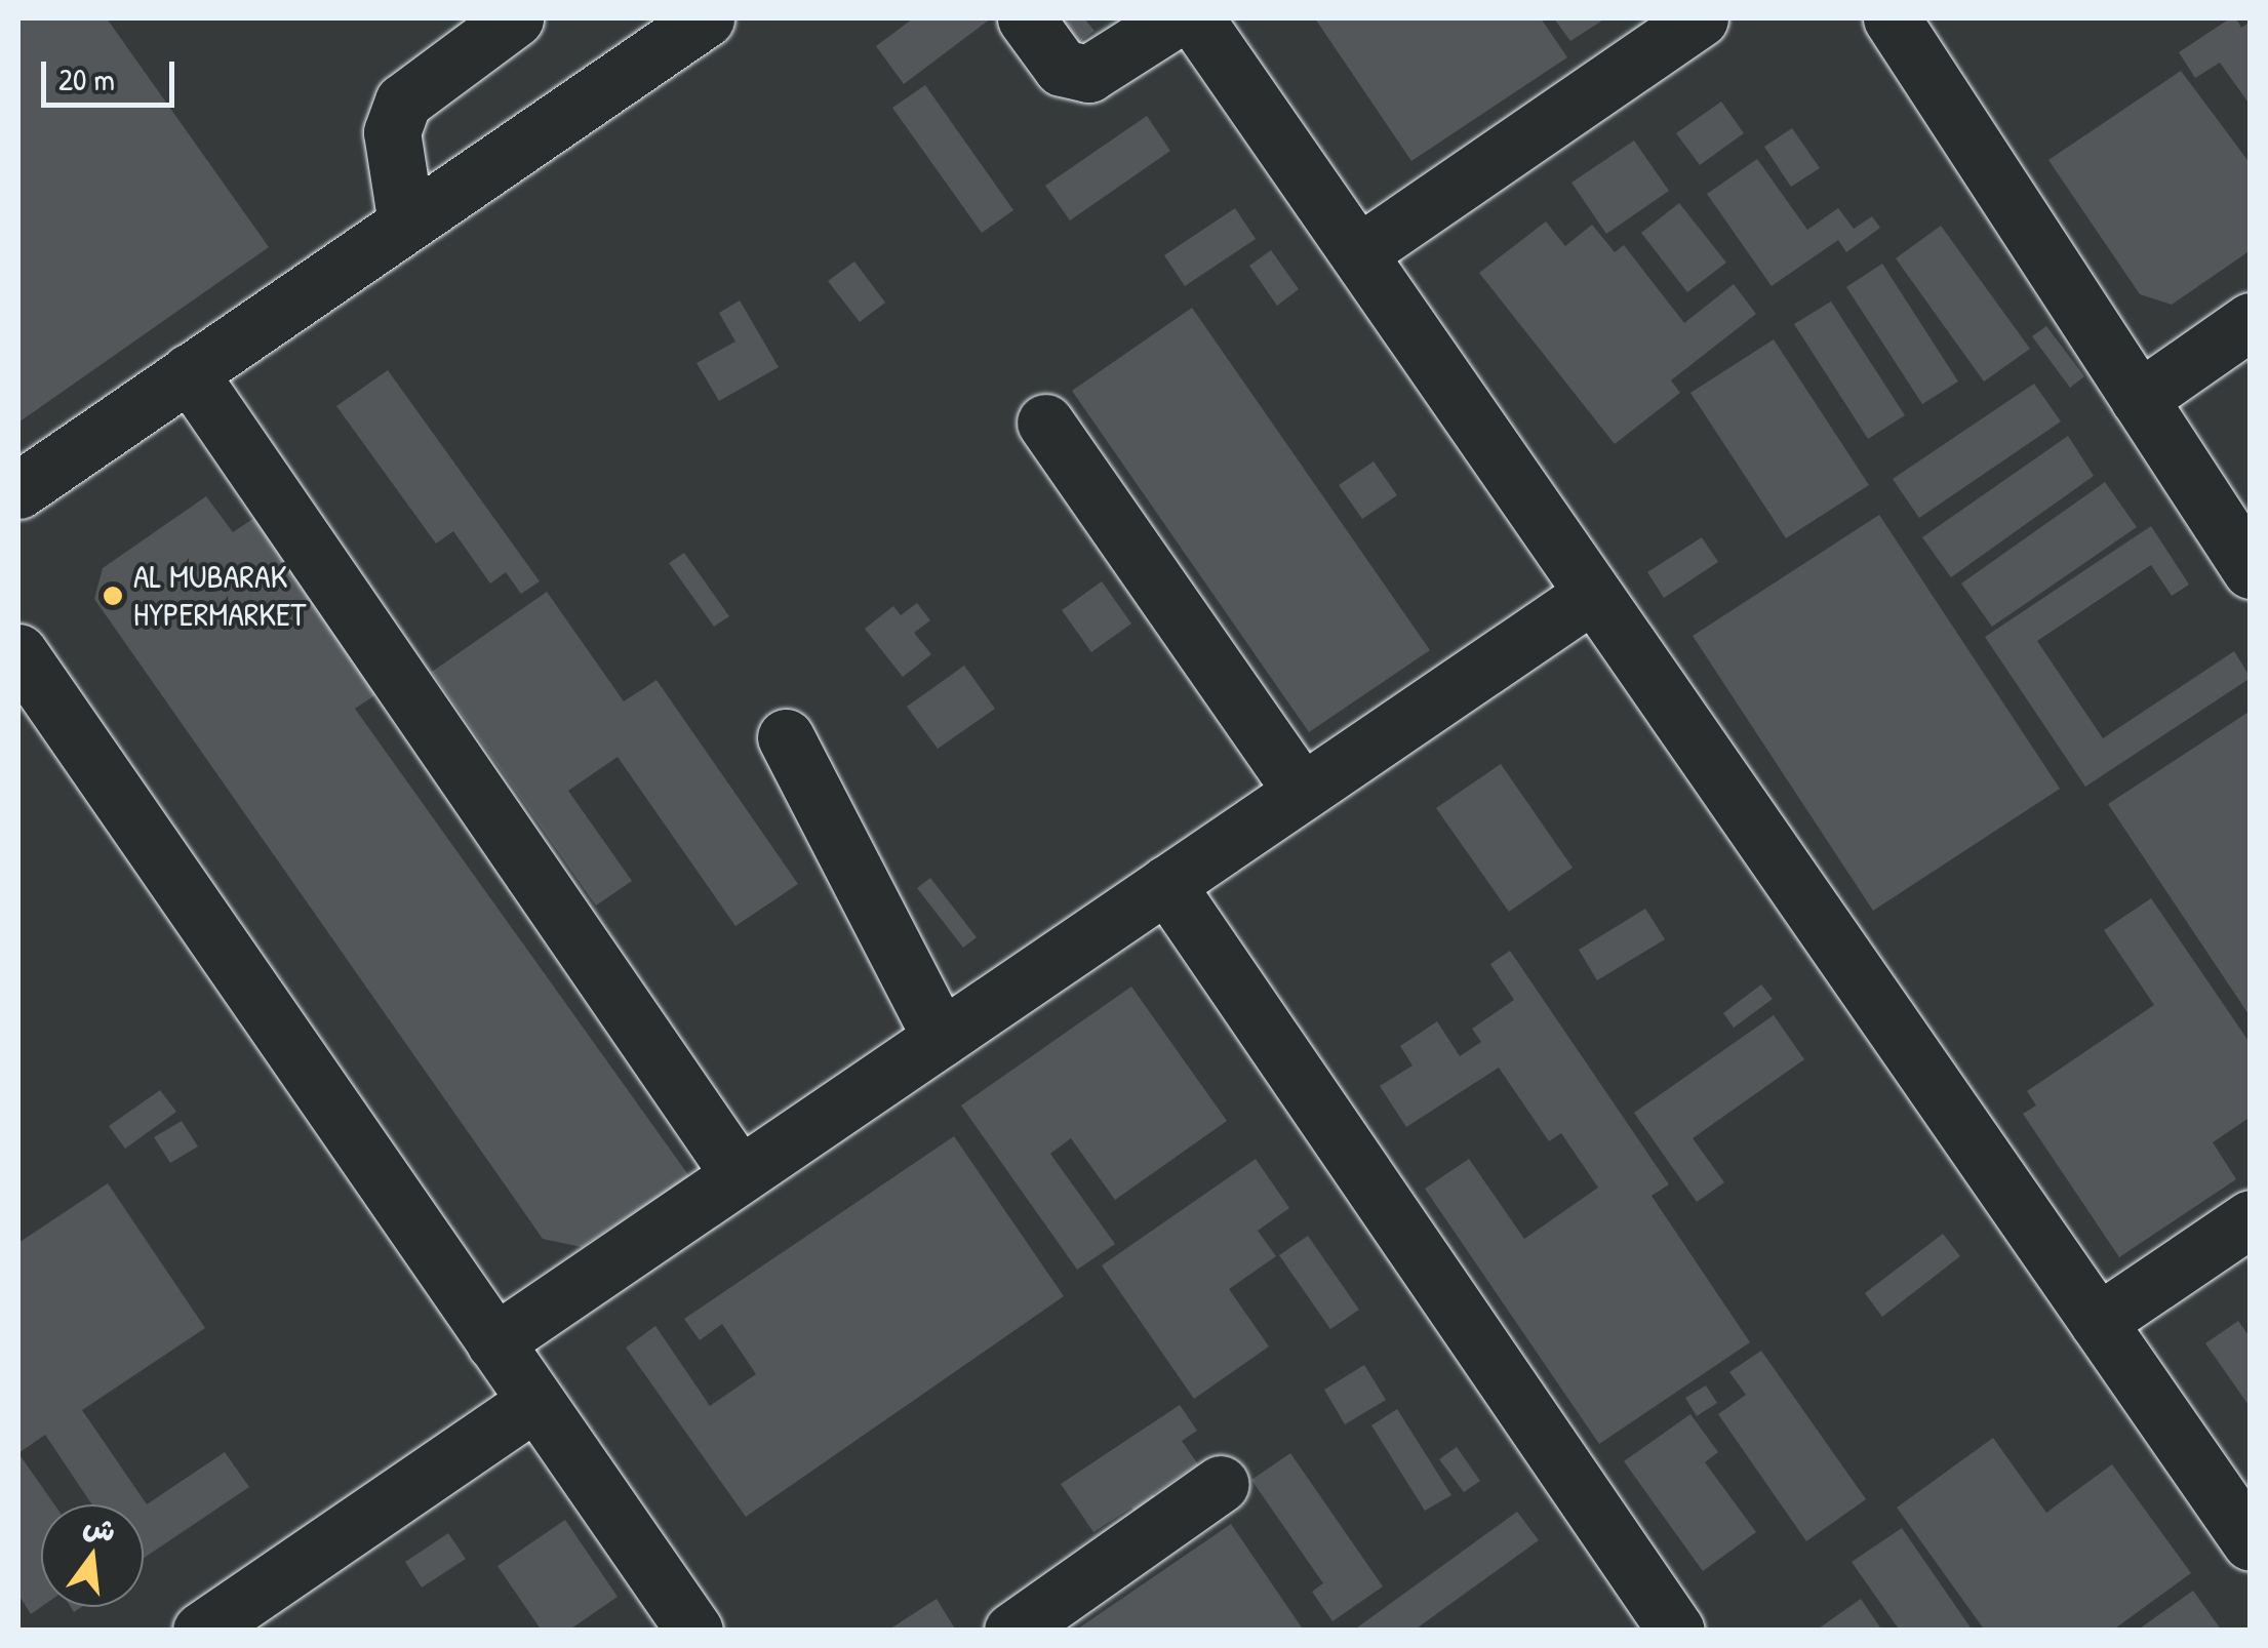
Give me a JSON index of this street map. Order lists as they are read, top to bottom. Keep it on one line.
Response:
{"places":["AL MUBARAK HYPERMARKET"],"scale_bar":"20 m","north":"top"}
